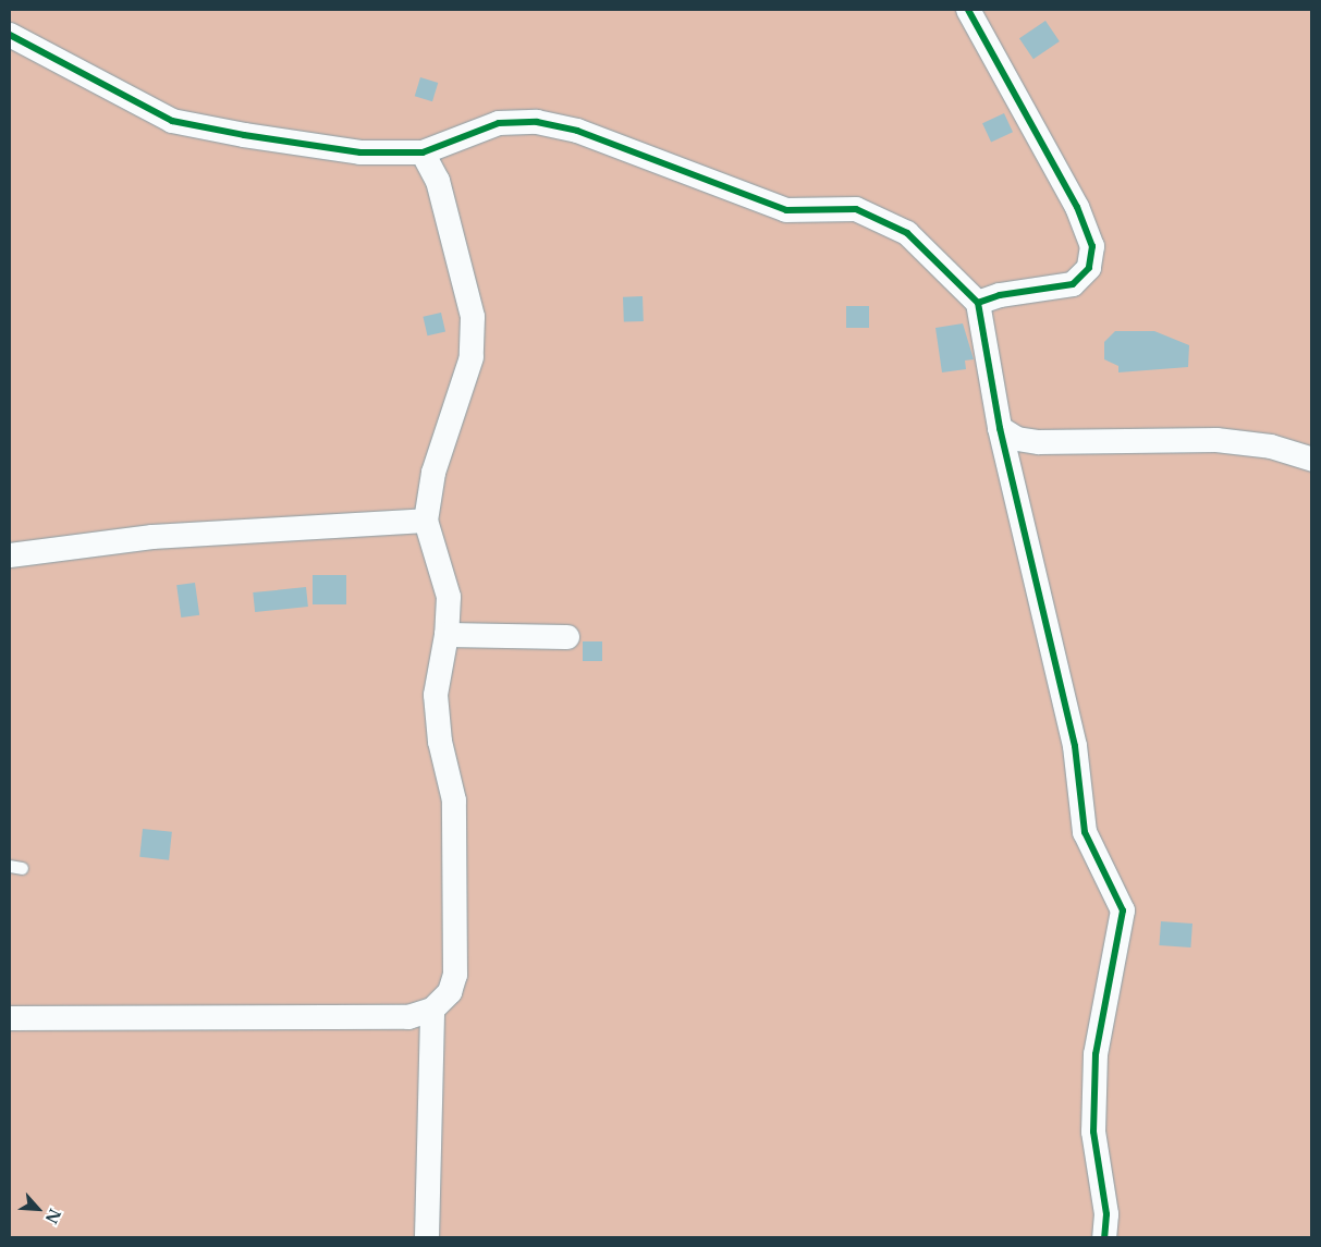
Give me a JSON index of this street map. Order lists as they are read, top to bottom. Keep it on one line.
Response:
{"north":"bottom right"}
